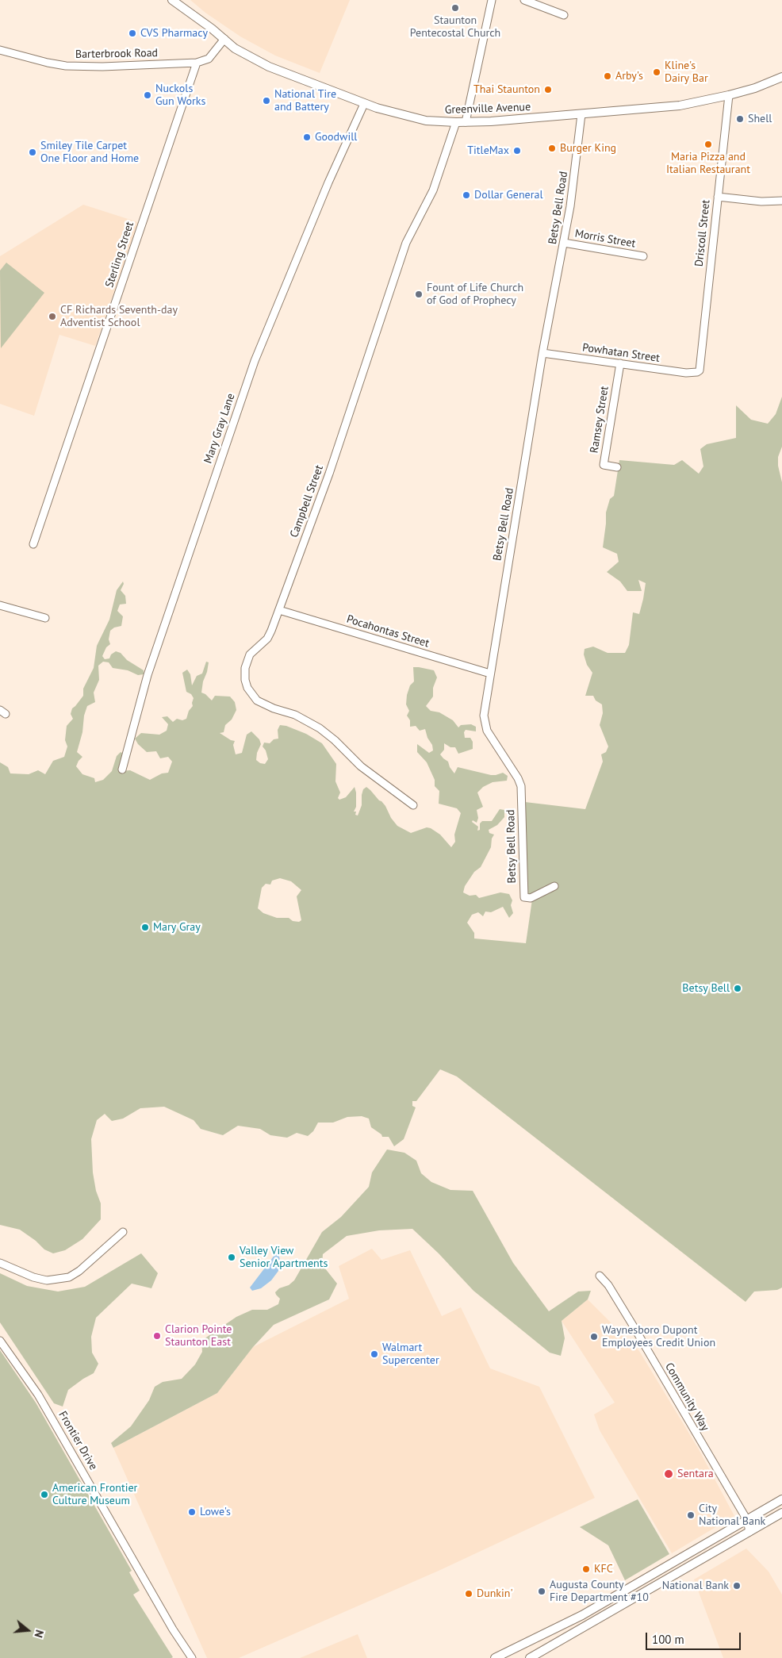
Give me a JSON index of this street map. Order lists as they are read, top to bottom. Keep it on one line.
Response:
{"streets":{"main road":["Greenville Avenue"],"street":["Barterbrook Road","Betsy Bell Road","Driscoll Street","Morris Street","Sterling Street","Powhatan Street","Ramsey Street","Mary Gray Lane","Campbell Street","Pocahontas Street","Community Way","Frontier Drive"]},"crossings":[["Barterbrook Road","Greenville Avenue"],["Barterbrook Road","Sterling Street"],["Greenville Avenue","Betsy Bell Road"],["Greenville Avenue","Driscoll Street"],["Greenville Avenue","Mary Gray Lane"],["Greenville Avenue","Campbell Street"],["Betsy Bell Road","Morris Street"],["Betsy Bell Road","Powhatan Street"],["Betsy Bell Road","Pocahontas Street"],["Driscoll Street","Powhatan Street"],["Powhatan Street","Ramsey Street"],["Campbell Street","Pocahontas Street"]],"places":["Staunton Pentecostal Church","CVS Pharmacy","Kline's Dairy Bar","Arby's","Thai Staunton","Nuckols Gun Works","National Tire and Battery","Shell","Goodwill","Maria Pizza and Italian Restaurant","Burger King","TitleMax","Smiley Tile Carpet One Floor and Home","Dollar General","Fount of Life Church of God of Prophecy","CF Richards Seventh-day Adventist School","Mary Gray","Betsy Bell","Valley View Senior Apartments","Clarion Pointe Staunton East","Waynesboro Dupont Employees Credit Union","Walmart Supercenter","Sentara","American Frontier Culture Museum","Lowe's","City National Bank","KFC","National Bank","Augusta County Fire Department #10","Dunkin'"],"scale_bar":"100 m","north":"right"}
